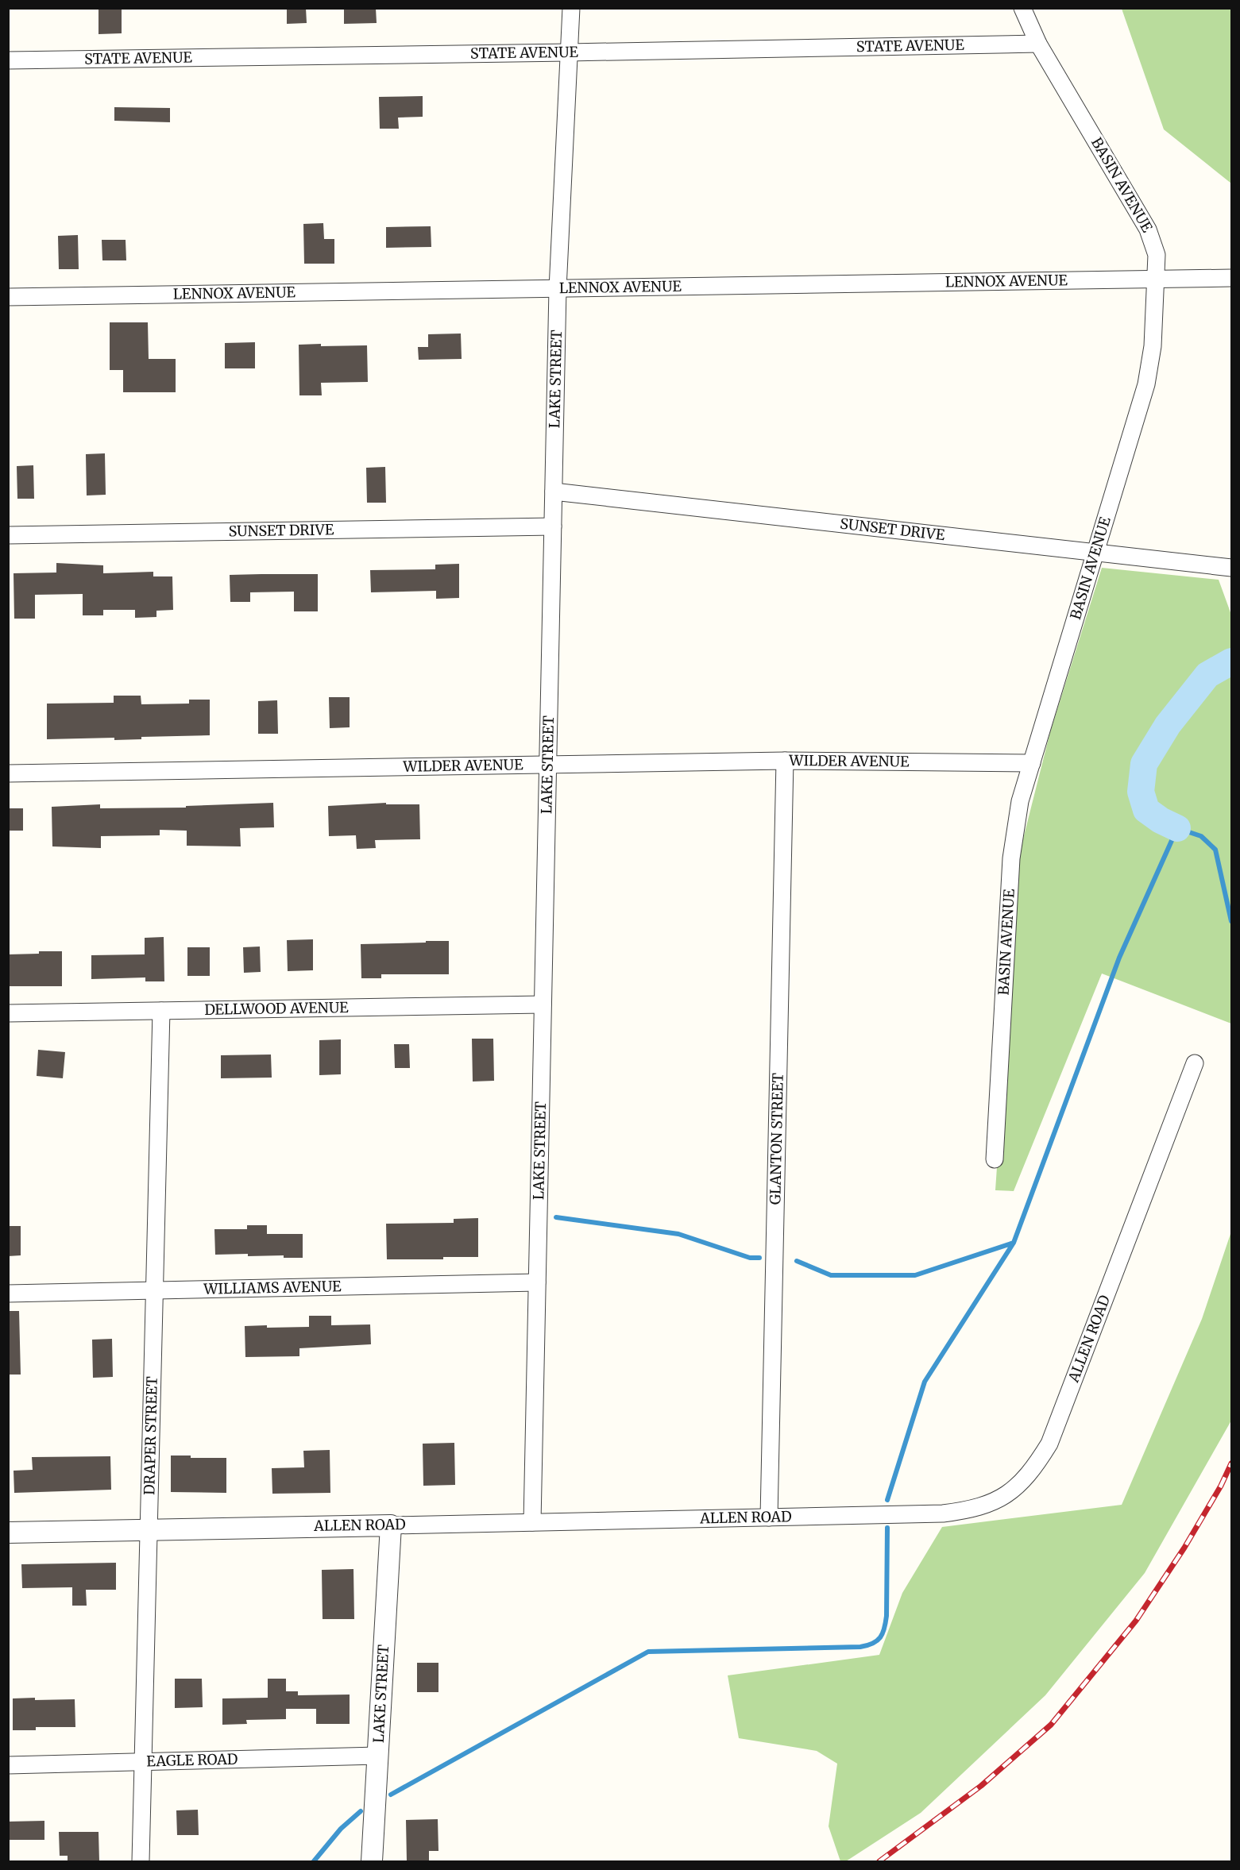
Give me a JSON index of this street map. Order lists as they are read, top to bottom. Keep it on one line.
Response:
{"streets":{"street":["STATE AVENUE","BASIN AVENUE","LENNOX AVENUE","LAKE STREET","SUNSET DRIVE","WILDER AVENUE","DELLWOOD AVENUE","GLANTON STREET","WILLIAMS AVENUE","ALLEN ROAD","DRAPER STREET","EAGLE ROAD"]},"crossings":[["STATE AVENUE","BASIN AVENUE"],["STATE AVENUE","LAKE STREET"],["BASIN AVENUE","LENNOX AVENUE"],["BASIN AVENUE","SUNSET DRIVE"],["BASIN AVENUE","WILDER AVENUE"],["LENNOX AVENUE","LAKE STREET"],["LAKE STREET","SUNSET DRIVE"],["LAKE STREET","WILDER AVENUE"],["LAKE STREET","DELLWOOD AVENUE"],["LAKE STREET","WILLIAMS AVENUE"],["LAKE STREET","ALLEN ROAD"],["LAKE STREET","EAGLE ROAD"],["WILDER AVENUE","GLANTON STREET"],["DELLWOOD AVENUE","DRAPER STREET"],["GLANTON STREET","ALLEN ROAD"],["WILLIAMS AVENUE","DRAPER STREET"],["ALLEN ROAD","DRAPER STREET"],["DRAPER STREET","EAGLE ROAD"]]}
